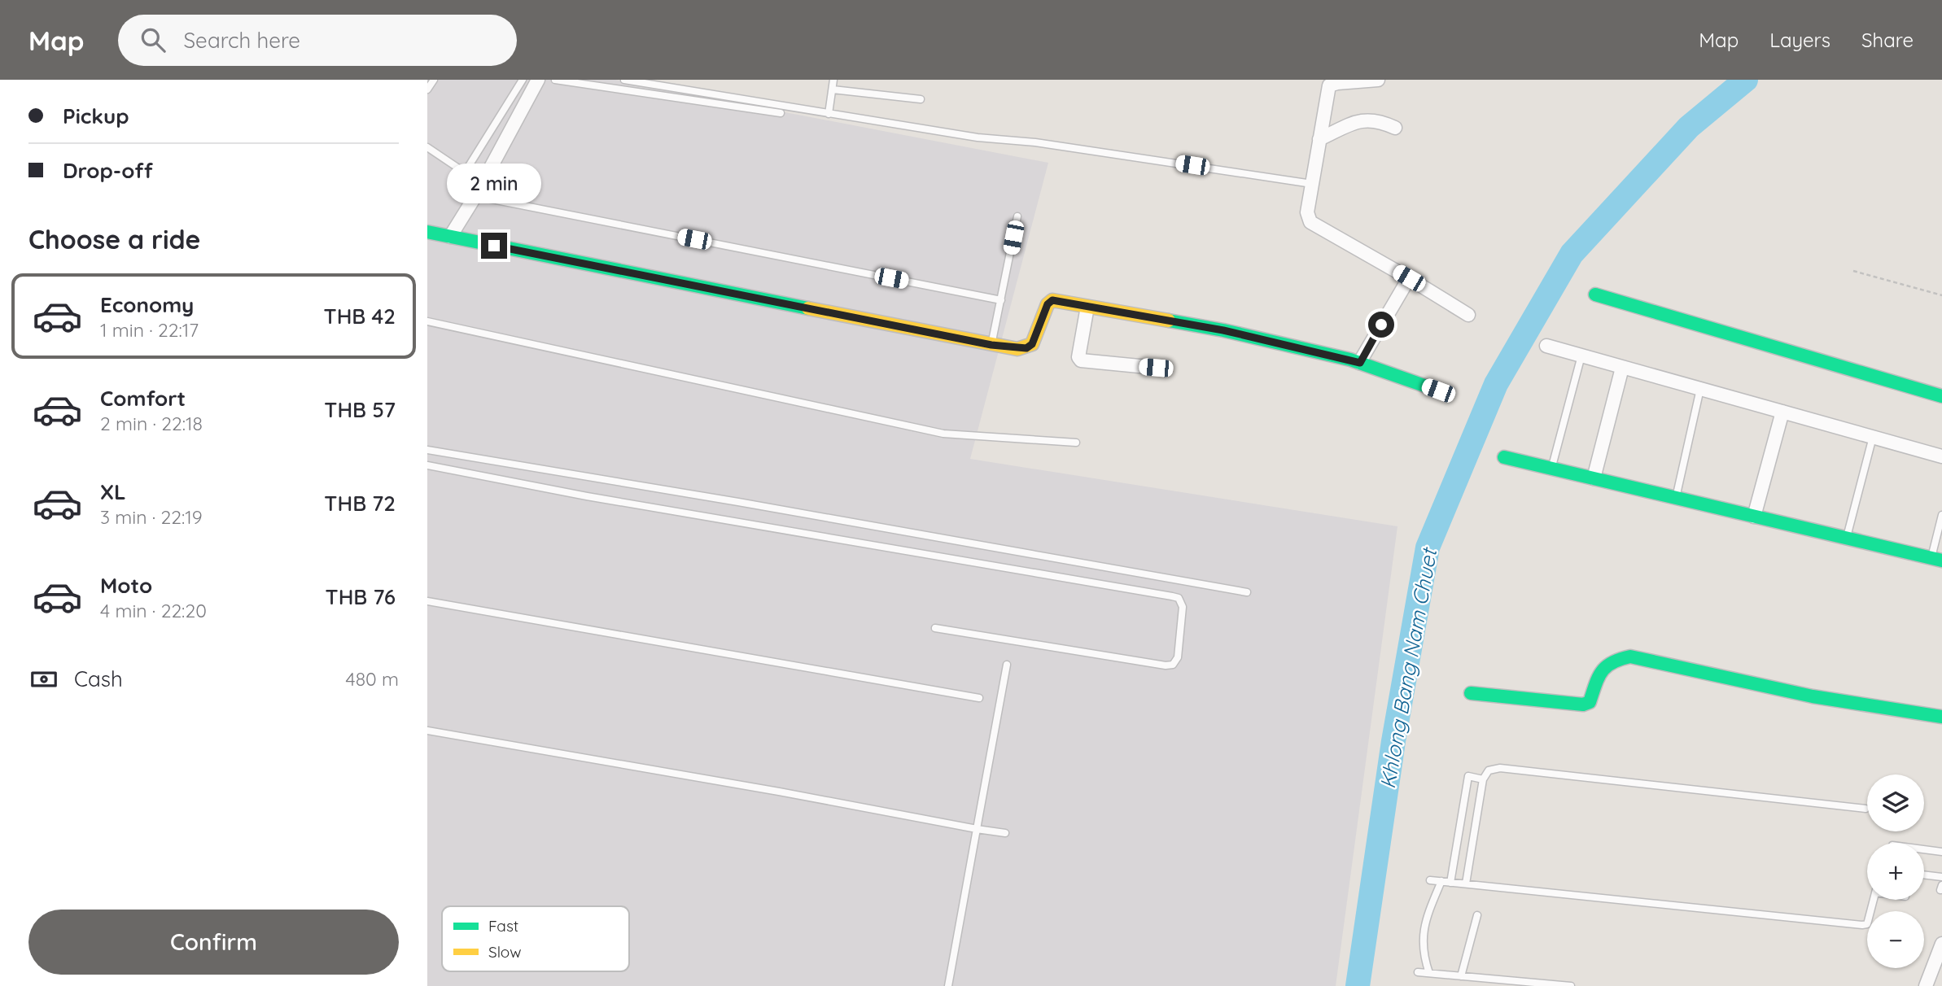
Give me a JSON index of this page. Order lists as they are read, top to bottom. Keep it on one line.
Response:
{"water":["Khlong Bang Nam Chuet"],"legend":["Fast","Slow"],"page":{"header":"Map","search":"Search here","nav":["Map","Layers","Share"],"banner":["Pickup","Drop-off"],"bubble":"2 min","heading":"Choose a ride","list":[{"name":"Economy","note":"1 min · 22:17","value":"THB 42"},{"name":"Comfort","note":"2 min · 22:18","value":"THB 57"},{"name":"XL","note":"3 min · 22:19","value":"THB 72"},{"name":"Moto","note":"4 min · 22:20","value":"THB 76"}],"pay":["Cash","480 m"],"map_buttons":["+","−"],"buttons":"Confirm"}}
